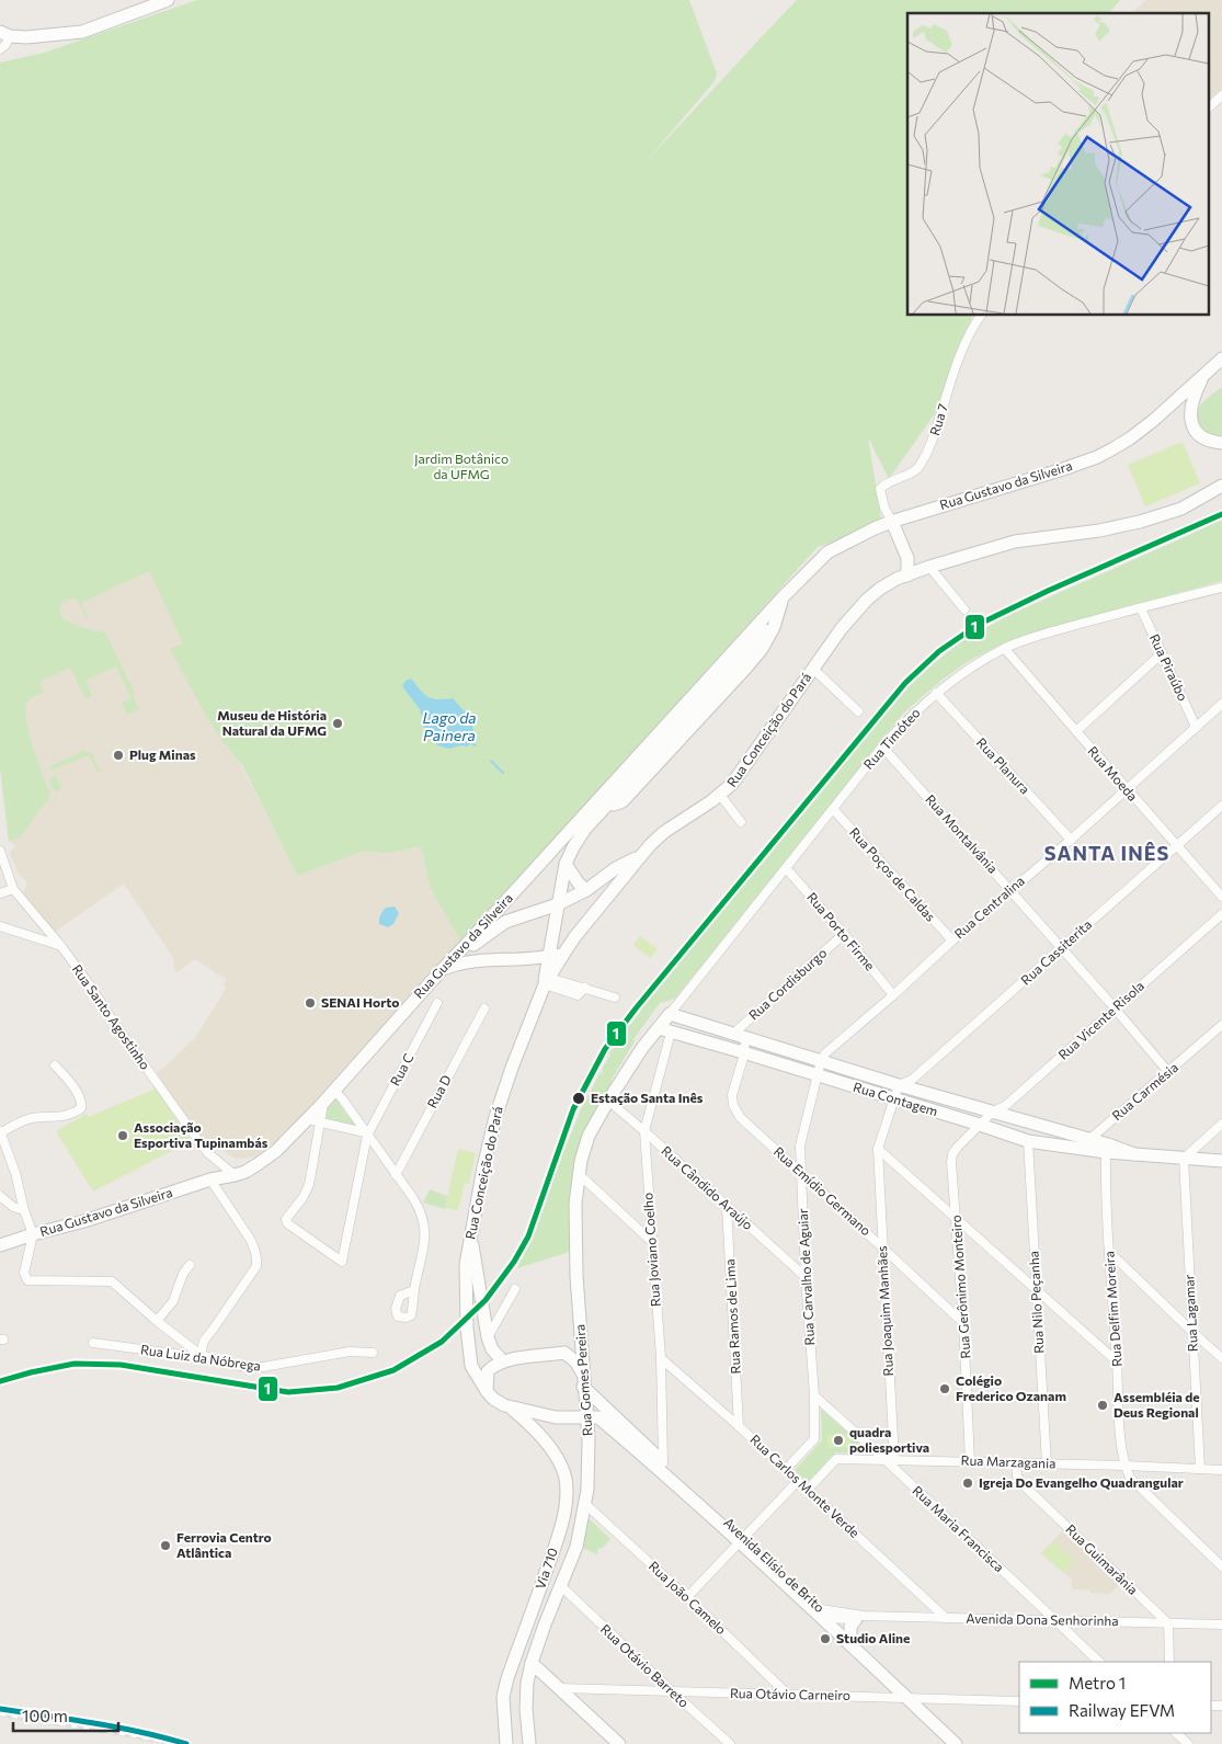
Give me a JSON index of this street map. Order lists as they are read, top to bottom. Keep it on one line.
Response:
{"streets":{"main road":["Rua Gustavo da Silveira","Rua Conceição do Pará","Rua Timóteo","Rua Contagem","Rua Gomes Pereira","Avenida Elísio de Brito","Via 710"],"street":["Rua 7","Rua Piraúbo","Rua Planura","Rua Moeda","Rua Montalvânia","Rua Poços de Caldas","Rua Centralina","Rua Porto Firme","Rua Cassiterita","Rua Cordisburgo","Rua Santo Agostinho","Rua Vicente Risola","Rua C","Rua D","Rua Carmésia","Rua Cândido Araújo","Rua Emídio Germano","Rua Joviano Coelho","Rua Carvalho de Aguiar","Rua Gerônimo Monteiro","Rua Nilo Peçanha","Rua Delfim Moreira","Rua Joaquim Manhães","Rua Lagamar","Rua Ramos de Lima","Rua Luiz da Nóbrega","Rua Marzagania","Rua Carlos Monte Verde","Rua Maria Francisca","Rua Guimarânia","Rua João Camelo","Avenida Dona Senhorinha","Rua Otávio Barreto","Rua Otávio Carneiro"]},"crossings":[["Rua 7","Rua Gustavo da Silveira"],["Rua Gustavo da Silveira","Rua Conceição do Pará"],["Rua Gustavo da Silveira","Rua Santo Agostinho"],["Rua Piraúbo","Rua Timóteo"],["Rua Piraúbo","Rua Centralina"],["Rua Timóteo","Rua Planura"],["Rua Timóteo","Rua Moeda"],["Rua Timóteo","Rua Montalvânia"],["Rua Timóteo","Rua Poços de Caldas"],["Rua Timóteo","Rua Porto Firme"],["Rua Timóteo","Rua Contagem"],["Rua Timóteo","Rua Joviano Coelho"],["Rua Timóteo","Rua Gomes Pereira"],["Rua Planura","Rua Centralina"],["Rua Moeda","Rua Centralina"],["Rua Moeda","Rua Cassiterita"],["Rua Montalvânia","Rua Centralina"],["Rua Montalvânia","Rua Cassiterita"],["Rua Montalvânia","Rua Vicente Risola"],["Rua Montalvânia","Rua Carmésia"],["Rua Poços de Caldas","Rua Centralina"],["Rua Centralina","Rua Porto Firme"],["Rua Centralina","Rua Contagem"],["Rua Porto Firme","Rua Cordisburgo"],["Rua Cassiterita","Rua Contagem"],["Rua Cordisburgo","Rua Contagem"],["Rua Vicente Risola","Rua Contagem"],["Rua Vicente Risola","Rua Gerônimo Monteiro"],["Rua Carmésia","Rua Contagem"],["Rua Contagem","Rua Emídio Germano"],["Rua Contagem","Rua Joviano Coelho"],["Rua Contagem","Rua Carvalho de Aguiar"],["Rua Contagem","Rua Gerônimo Monteiro"],["Rua Contagem","Rua Nilo Peçanha"],["Rua Contagem","Rua Delfim Moreira"],["Rua Contagem","Rua Joaquim Manhães"],["Rua Contagem","Rua Lagamar"],["Rua Contagem","Rua Gomes Pereira"],["Rua Cândido Araújo","Rua Joviano Coelho"],["Rua Cândido Araújo","Rua Carvalho de Aguiar"],["Rua Cândido Araújo","Rua Ramos de Lima"],["Rua Cândido Araújo","Rua Gomes Pereira"],["Rua Emídio Germano","Rua Carvalho de Aguiar"],["Rua Emídio Germano","Rua Gerônimo Monteiro"],["Rua Emídio Germano","Rua Joaquim Manhães"],["Rua Joviano Coelho","Rua Gomes Pereira"],["Rua Joviano Coelho","Rua Carlos Monte Verde"],["Rua Joviano Coelho","Avenida Elísio de Brito"],["Rua Carvalho de Aguiar","Rua Carlos Monte Verde"],["Rua Carvalho de Aguiar","Rua Maria Francisca"],["Rua Gerônimo Monteiro","Rua Marzagania"],["Rua Nilo Peçanha","Rua Marzagania"],["Rua Delfim Moreira","Rua Marzagania"],["Rua Joaquim Manhães","Rua Marzagania"],["Rua Joaquim Manhães","Rua Maria Francisca"],["Rua Lagamar","Rua Marzagania"],["Rua Ramos de Lima","Rua Carlos Monte Verde"],["Rua Gomes Pereira","Avenida Elísio de Brito"],["Rua Gomes Pereira","Rua João Camelo"],["Rua Gomes Pereira","Rua Otávio Barreto"],["Rua Marzagania","Rua Carlos Monte Verde"],["Rua Marzagania","Rua Maria Francisca"],["Rua Marzagania","Rua Guimarânia"],["Rua Carlos Monte Verde","Avenida Dona Senhorinha"],["Rua Maria Francisca","Avenida Dona Senhorinha"],["Rua Guimarânia","Avenida Dona Senhorinha"],["Avenida Elísio de Brito","Avenida Dona Senhorinha"],["Avenida Elísio de Brito","Rua Otávio Carneiro"],["Rua João Camelo","Rua Otávio Carneiro"],["Rua Otávio Barreto","Rua Otávio Carneiro"]],"districts":["SANTA INÊS"],"water":["Lago da Painera"],"parks":["Jardim Botânico da UFMG"],"places":["Museu de História Natural da UFMG","Plug Minas","SENAI Horto","Estação Santa Inês","Associação Esportiva Tupinambás","Colégio Frederico Ozanam","Assembléia de Deus Regional","quadra poliesportiva","Igreja Do Evangelho Quadrangular","Ferrovia Centro Atlântica","Studio Aline"],"lines":["metro line 1","rail line EFVM"],"legend":["Metro 1","Railway EFVM"],"scale_bar":"100 m"}
